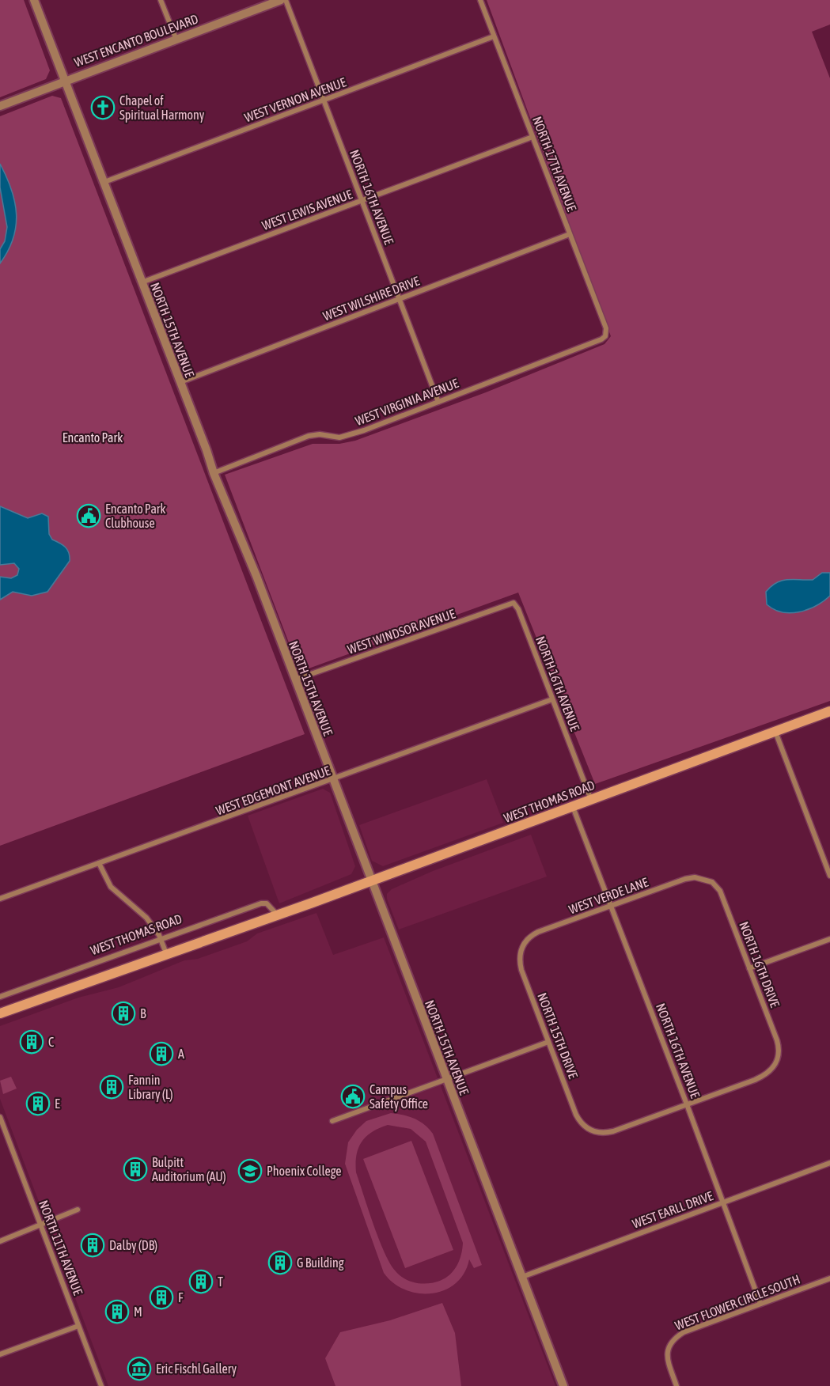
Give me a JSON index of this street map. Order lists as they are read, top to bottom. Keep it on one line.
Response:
{"streets":{"main road":["WEST THOMAS ROAD"],"street":["WEST ENCANTO BOULEVARD","WEST VERNON AVENUE","NORTH 17TH AVENUE","NORTH 16TH AVENUE","WEST LEWIS AVENUE","WEST WILSHIRE DRIVE","NORTH 15TH AVENUE","WEST VIRGINIA AVENUE","WEST WINDSOR AVENUE","WEST EDGEMONT AVENUE","WEST VERDE LANE","NORTH 16TH DRIVE","NORTH 15TH DRIVE","WEST EARLL DRIVE","NORTH 11TH AVENUE","WEST FLOWER CIRCLE SOUTH"]},"crossings":[["WEST ENCANTO BOULEVARD","NORTH 15TH AVENUE"],["WEST VERNON AVENUE","NORTH 17TH AVENUE"],["WEST VERNON AVENUE","NORTH 16TH AVENUE"],["WEST VERNON AVENUE","NORTH 15TH AVENUE"],["NORTH 17TH AVENUE","WEST LEWIS AVENUE"],["NORTH 17TH AVENUE","WEST WILSHIRE DRIVE"],["NORTH 17TH AVENUE","WEST VIRGINIA AVENUE"],["NORTH 16TH AVENUE","WEST LEWIS AVENUE"],["NORTH 16TH AVENUE","WEST WILSHIRE DRIVE"],["NORTH 16TH AVENUE","WEST VIRGINIA AVENUE"],["NORTH 16TH AVENUE","WEST WINDSOR AVENUE"],["NORTH 16TH AVENUE","WEST EDGEMONT AVENUE"],["NORTH 16TH AVENUE","WEST THOMAS ROAD"],["NORTH 16TH AVENUE","WEST VERDE LANE"],["NORTH 16TH AVENUE","NORTH 16TH DRIVE"],["NORTH 16TH AVENUE","NORTH 15TH DRIVE"],["NORTH 16TH AVENUE","WEST EARLL DRIVE"],["NORTH 16TH AVENUE","WEST FLOWER CIRCLE SOUTH"],["WEST LEWIS AVENUE","NORTH 15TH AVENUE"],["WEST WILSHIRE DRIVE","NORTH 15TH AVENUE"],["NORTH 15TH AVENUE","WEST VIRGINIA AVENUE"],["NORTH 15TH AVENUE","WEST WINDSOR AVENUE"],["NORTH 15TH AVENUE","WEST EDGEMONT AVENUE"],["NORTH 15TH AVENUE","WEST THOMAS ROAD"],["NORTH 15TH AVENUE","WEST EARLL DRIVE"],["WEST VERDE LANE","NORTH 16TH DRIVE"],["WEST VERDE LANE","NORTH 15TH DRIVE"],["NORTH 16TH DRIVE","NORTH 15TH DRIVE"]],"parks":["Encanto Park"],"places":{"church":["Chapel of Spiritual Harmony"],"public building":["Encanto Park Clubhouse","Campus Safety Office"],"building":["B","C","A","Fannin Library (L)","E","Bulpitt Auditorium (AU)","Dalby (DB)","G Building","T","F","M"],"school or university":["Phoenix College"],"museum":["Eric Fischl Gallery"]}}
